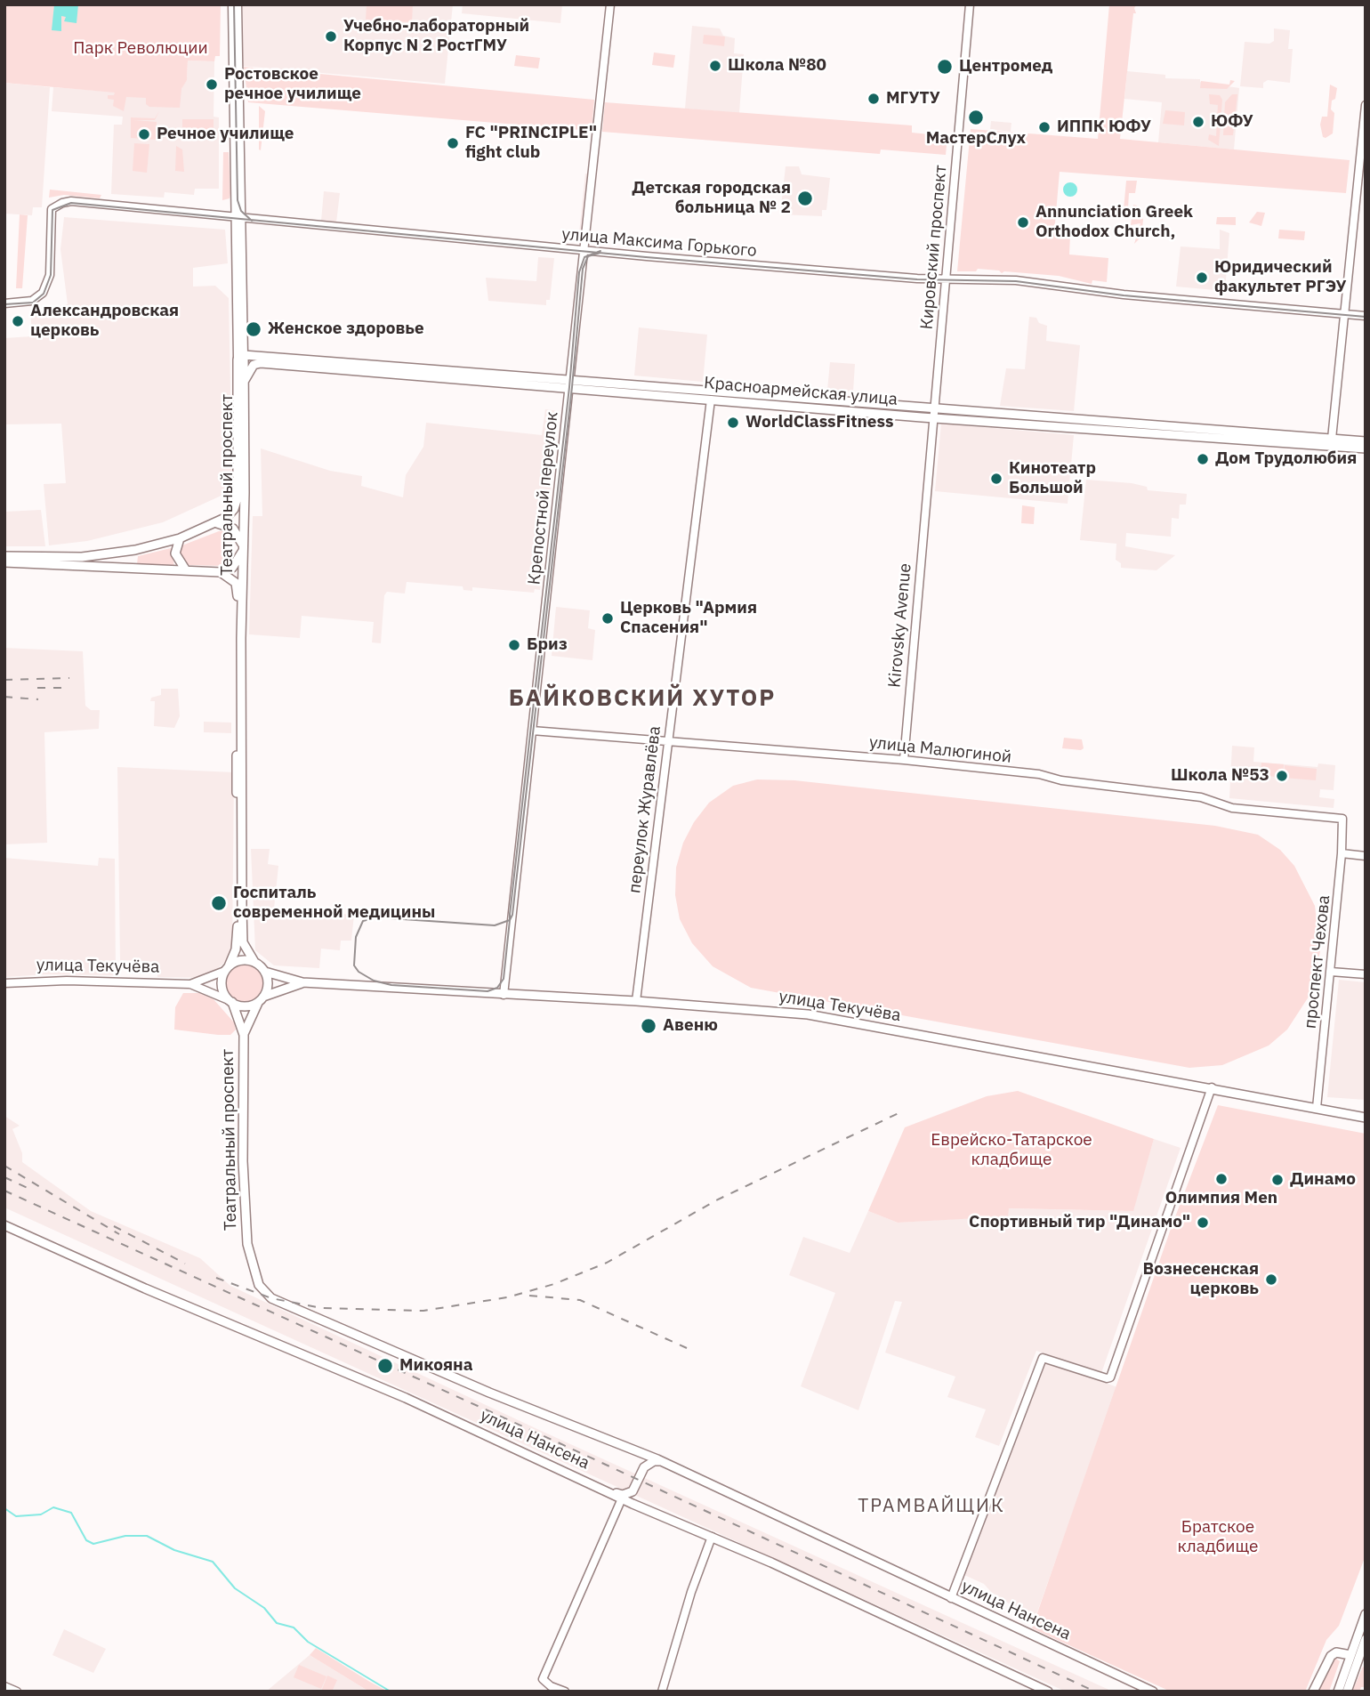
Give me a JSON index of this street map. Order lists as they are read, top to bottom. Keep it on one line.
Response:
{"streets":{"main road":["Красноармейская улица","Театральный проспект","улица Текучёва","улица Нансена"],"street":["улица Максима Горького","Кировский проспект","Крепостной переулок","улица Малюгиной","переулок Журавлёва","проспект Чехова"]},"crossings":[["улица Максима Горького","Кировский проспект"],["улица Максима Горького","Театральный проспект"],["улица Максима Горького","Крепостной переулок"],["Кировский проспект","Красноармейская улица"],["Кировский проспект","улица Малюгиной"],["Красноармейская улица","Театральный проспект"],["Красноармейская улица","Крепостной переулок"],["Красноармейская улица","переулок Журавлёва"],["Театральный проспект","улица Текучёва"],["Театральный проспект","улица Нансена"],["Крепостной переулок","улица Малюгиной"],["Крепостной переулок","улица Текучёва"],["улица Малюгиной","переулок Журавлёва"],["улица Малюгиной","проспект Чехова"],["переулок Журавлёва","улица Текучёва"],["проспект Чехова","улица Текучёва"]],"districts":["БАЙКОВСКИЙ ХУТОР","ТРАМВАЙЩИК"],"parks":["Парк Революции","Еврейско-Татарское кладбище","Братское кладбище"],"places":["Учебно-лабораторный Корпус N 2 РостГМУ","Школа №80","Центромед","Ростовское речное училище","МГУТУ","МастерСлух","ЮФУ","ИППК ЮФУ","Речное училище","FC \"PRINCIPLE\" fight club","Детская городская больница № 2","Annunciation Greek Orthodox Church,","Юридический факультет РГЭУ","Александровская церковь","Женское здоровье","WorldClassFitness","Дом Трудолюбия","Кинотеатр Большой","Церковь \"Армия Спасения\"","Бриз","Школа №53","Госпиталь современной медицины","Авеню","Олимпия Men","Динамо","Спортивный тир \"Динамо\"","Вознесенская церковь","Микояна"]}
